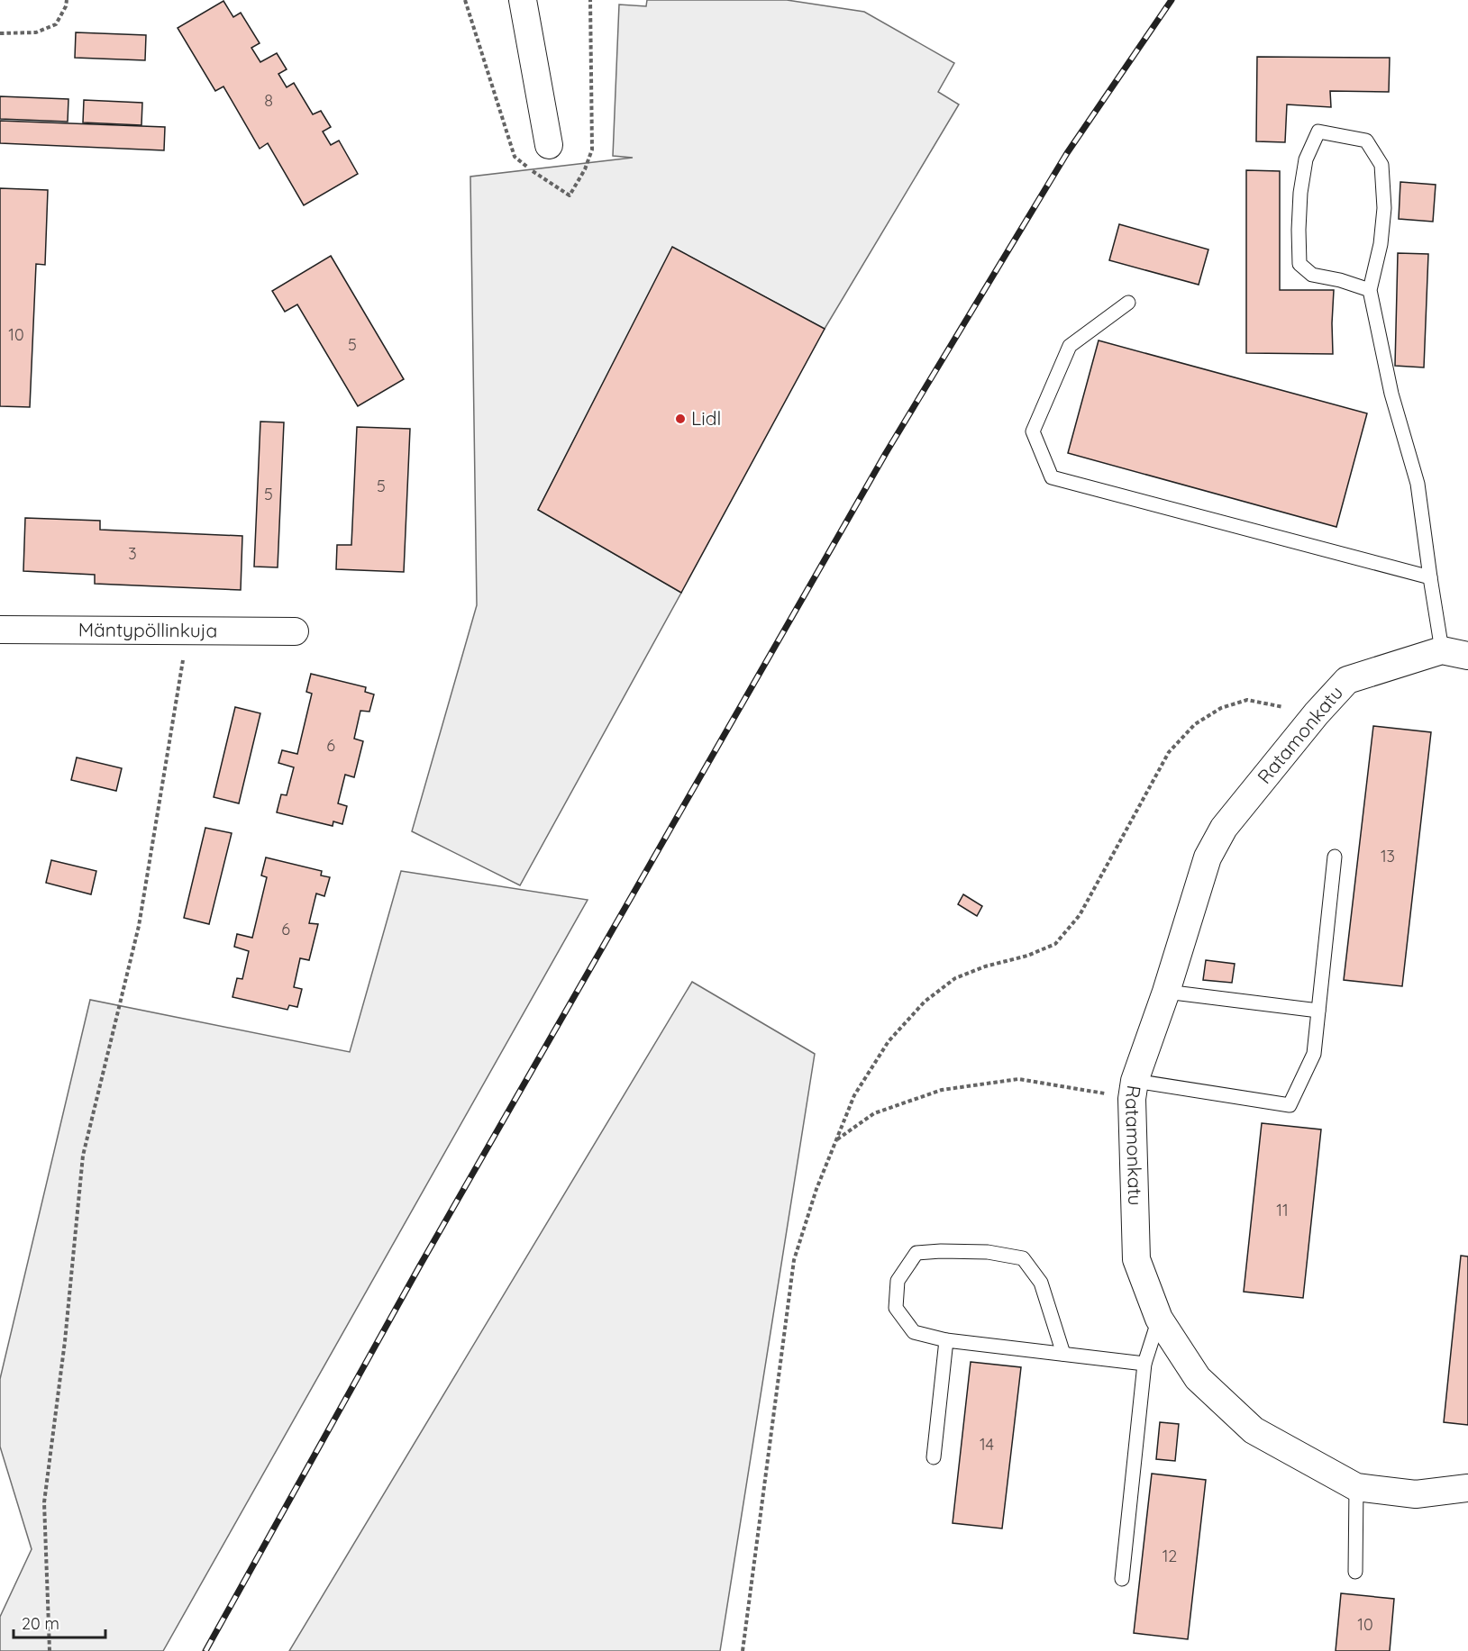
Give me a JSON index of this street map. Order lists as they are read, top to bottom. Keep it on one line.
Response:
{"streets":{"street":["Mäntypöllinkuja","Ratamonkatu"]},"places":["Lidl"],"house_numbers":["8","10","5","5","5","3","6","13","6","11","14","12","10"],"scale_bar":"20 m"}
